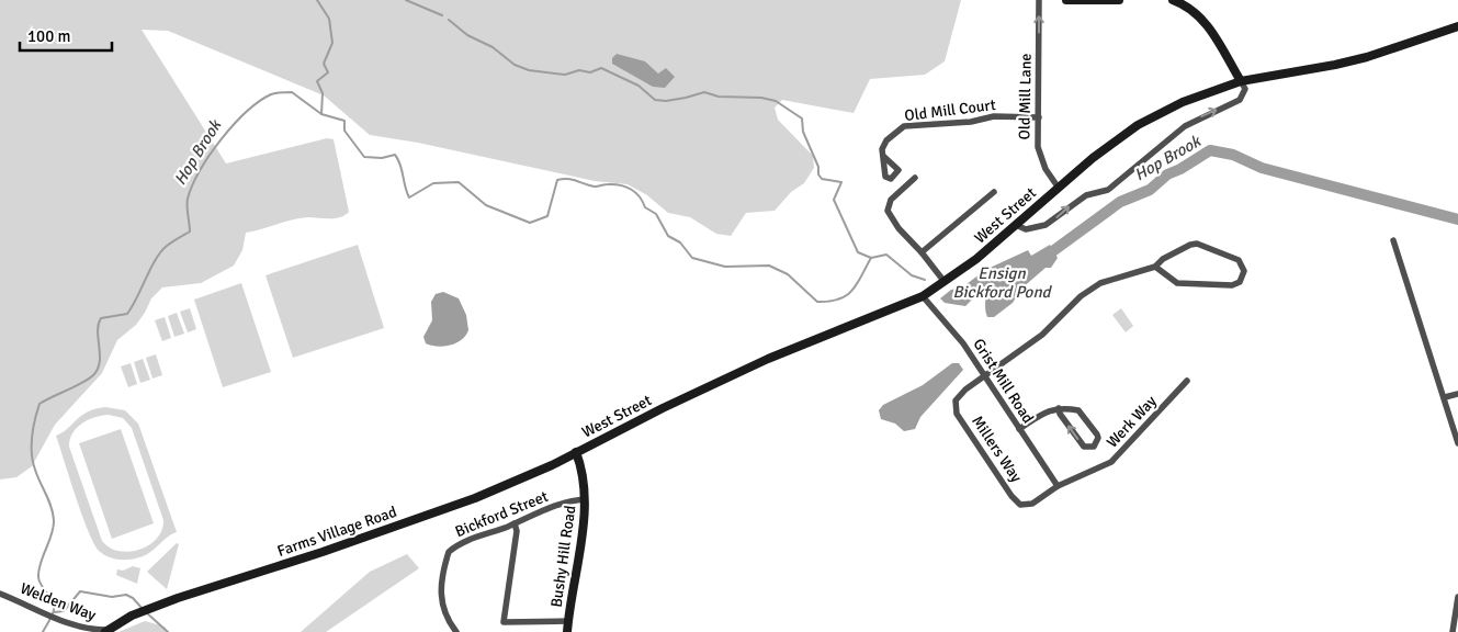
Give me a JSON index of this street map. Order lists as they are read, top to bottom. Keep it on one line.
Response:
{"streets":{"main road":["West Street","Farms Village Road","Bushy Hill Road"],"street":["Old Mill Lane","Old Mill Court","Grist Mill Road","Werk Way","Millers Way","Bickford Street","Welden Way"]},"crossings":[["Old Mill Lane","Old Mill Court"],["Old Mill Lane","West Street"],["West Street","Grist Mill Road"],["West Street","Farms Village Road"],["West Street","Bushy Hill Road"],["Grist Mill Road","Werk Way"],["Grist Mill Road","Millers Way"],["Werk Way","Millers Way"],["Bickford Street","Bushy Hill Road"],["Farms Village Road","Bushy Hill Road"],["Farms Village Road","Welden Way"]],"one_way":["Old Mill Lane"],"water":["Hop Brook","Ensign Bickford Pond"],"scale_bar":"100 m"}
